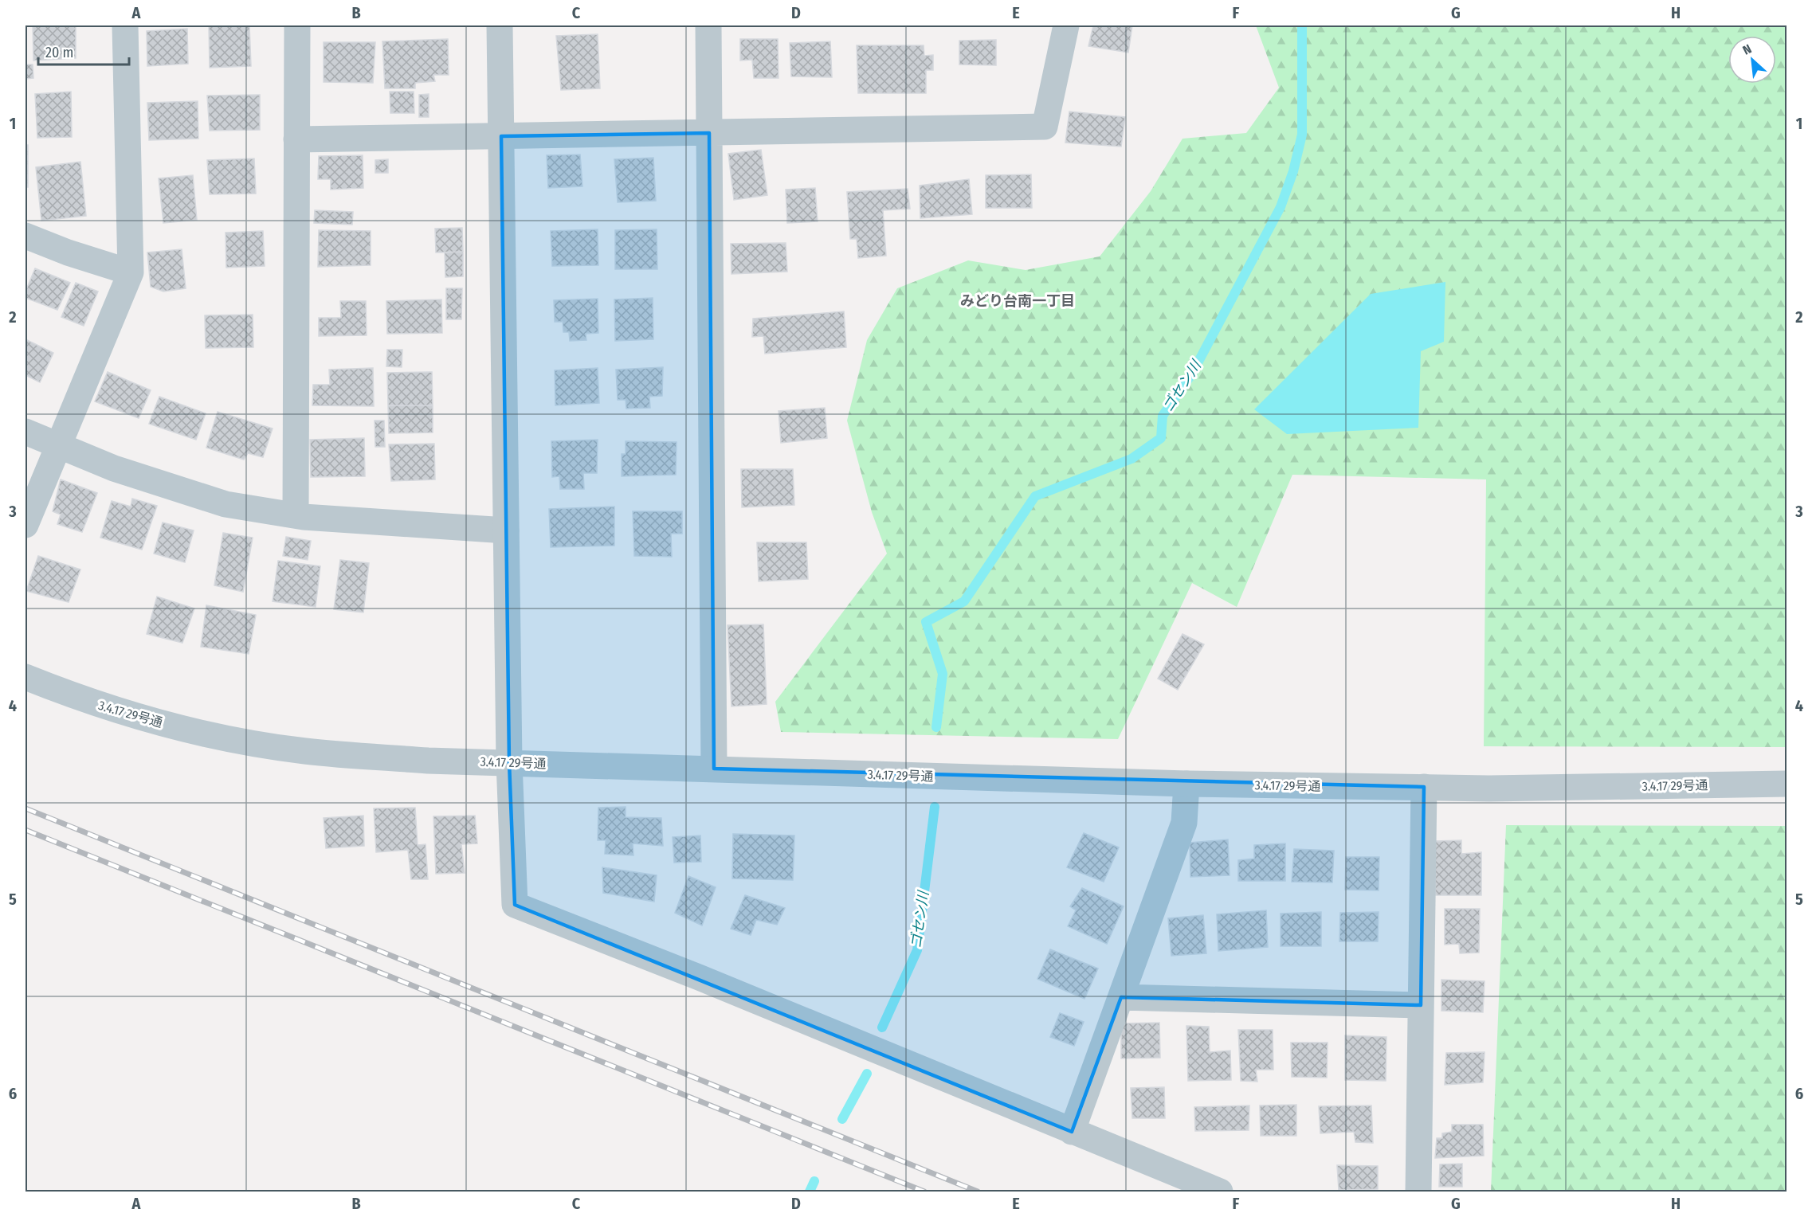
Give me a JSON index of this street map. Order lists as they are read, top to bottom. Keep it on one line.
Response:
{"streets":{"street":["3.4.17 29号通"]},"districts":["みどり台南一丁目"],"water":["ゴセン川"],"scale_bar":"20 m","north":"top left","grid":{"columns":["A","B","C","D","E","F","G","H"],"rows":["1","2","3","4","5","6"]}}
